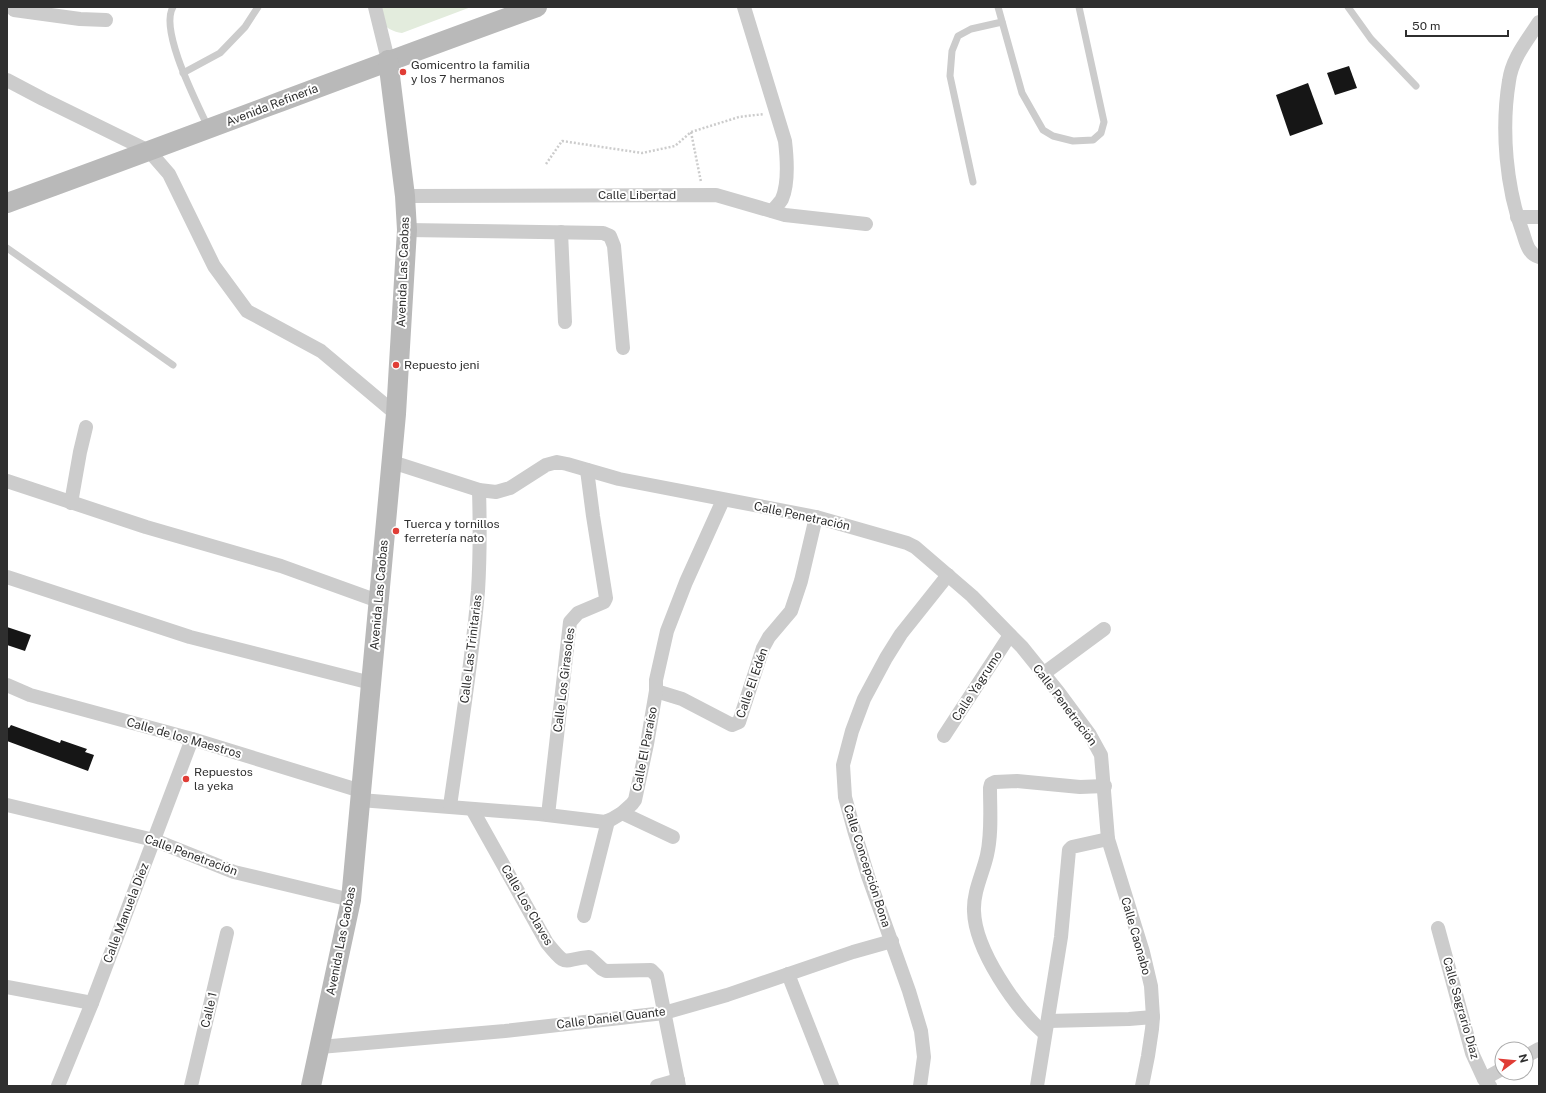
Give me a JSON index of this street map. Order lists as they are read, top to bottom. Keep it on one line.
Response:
{"streets":{"street":["Avenida Refinería","Calle Libertad","Avenida Las Caobas","Calle Penetración","Calle Las Trinitarias","Calle Los Girasoles","Calle El Edén","Calle Yagrumo","Calle de los Maestros","Calle El Paraíso","Calle Concepción Bona","Calle Los Claves","Calle Manuela Díez","Calle Caonabo","Calle Sagrario Díaz","Calle 1","Calle Daniel Guante"]},"crossings":[["Avenida Refinería","Avenida Las Caobas"],["Calle Libertad","Avenida Las Caobas"],["Avenida Las Caobas","Calle Penetración"],["Avenida Las Caobas","Calle de los Maestros"],["Avenida Las Caobas","Calle Daniel Guante"],["Calle Penetración","Calle Las Trinitarias"],["Calle Penetración","Calle Los Girasoles"],["Calle Penetración","Calle El Edén"],["Calle Penetración","Calle Yagrumo"],["Calle Penetración","Calle El Paraíso"],["Calle Penetración","Calle Concepción Bona"],["Calle Penetración","Calle Manuela Díez"],["Calle Penetración","Calle Caonabo"],["Calle El Edén","Calle El Paraíso"],["Calle de los Maestros","Calle Manuela Díez"],["Calle Concepción Bona","Calle Daniel Guante"],["Calle Los Claves","Calle Daniel Guante"]],"places":["Gomicentro la familia y los 7 hermanos","Repuesto jeni","Tuerca y tornillos ferretería nato","Repuestos la yeka"],"scale_bar":"50 m","north":"right"}
